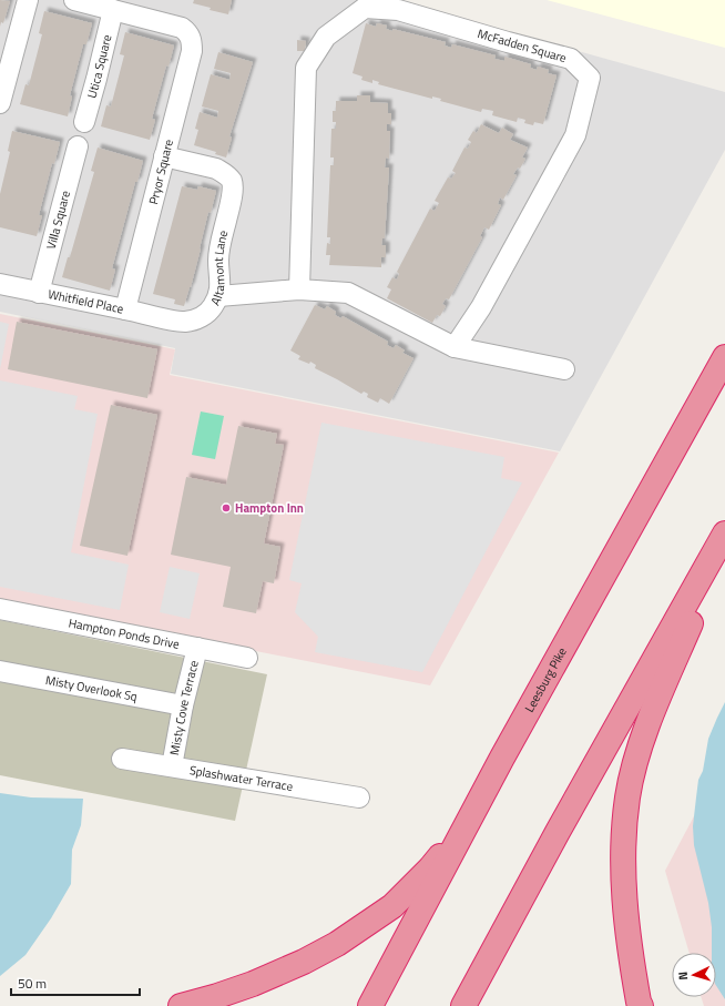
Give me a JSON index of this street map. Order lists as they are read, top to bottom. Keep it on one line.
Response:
{"streets":{"highway":["Leesburg Pike"],"street":["McFadden Square","Utica Square","Pryor Square","Villa Square","Altamont Lane","Whitfield Place","Hampton Ponds Drive","Misty Overlook Sq","Misty Cove Terrace","Splashwater Terrace"]},"crossings":[["Utica Square","Pryor Square"],["Pryor Square","Altamont Lane"],["Pryor Square","Whitfield Place"],["Villa Square","Whitfield Place"],["Altamont Lane","Whitfield Place"],["Hampton Ponds Drive","Misty Cove Terrace"],["Misty Overlook Sq","Misty Cove Terrace"],["Misty Cove Terrace","Splashwater Terrace"]],"places":["Hampton Inn"],"scale_bar":"50 m","north":"left"}
